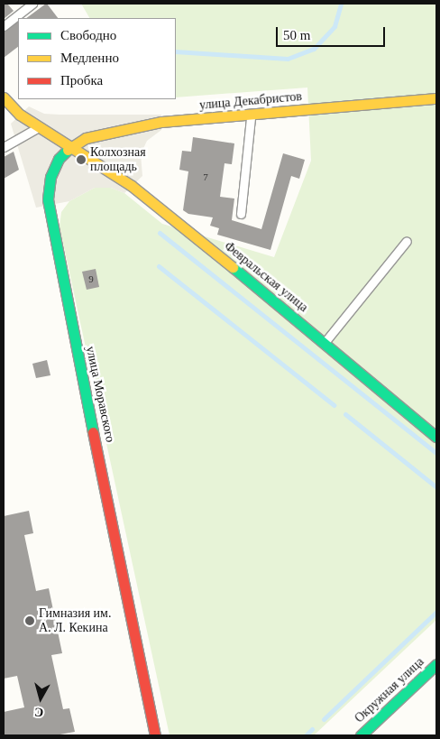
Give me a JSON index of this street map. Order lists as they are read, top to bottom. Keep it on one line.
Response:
{"streets":{"street":["улица Декабристов","Февральская улица","улица Моравского","Окружная улица"]},"crossings":[["улица Декабристов","Февральская улица"],["улица Декабристов","улица Моравского"],["Февральская улица","улица Моравского"]],"places":["Колхозная площадь","Гимназия им. А. Л. Кекина"],"house_numbers":["7","9"],"legend":["Свободно","Медленно","Пробка"],"scale_bar":"50 m","north":"bottom"}
